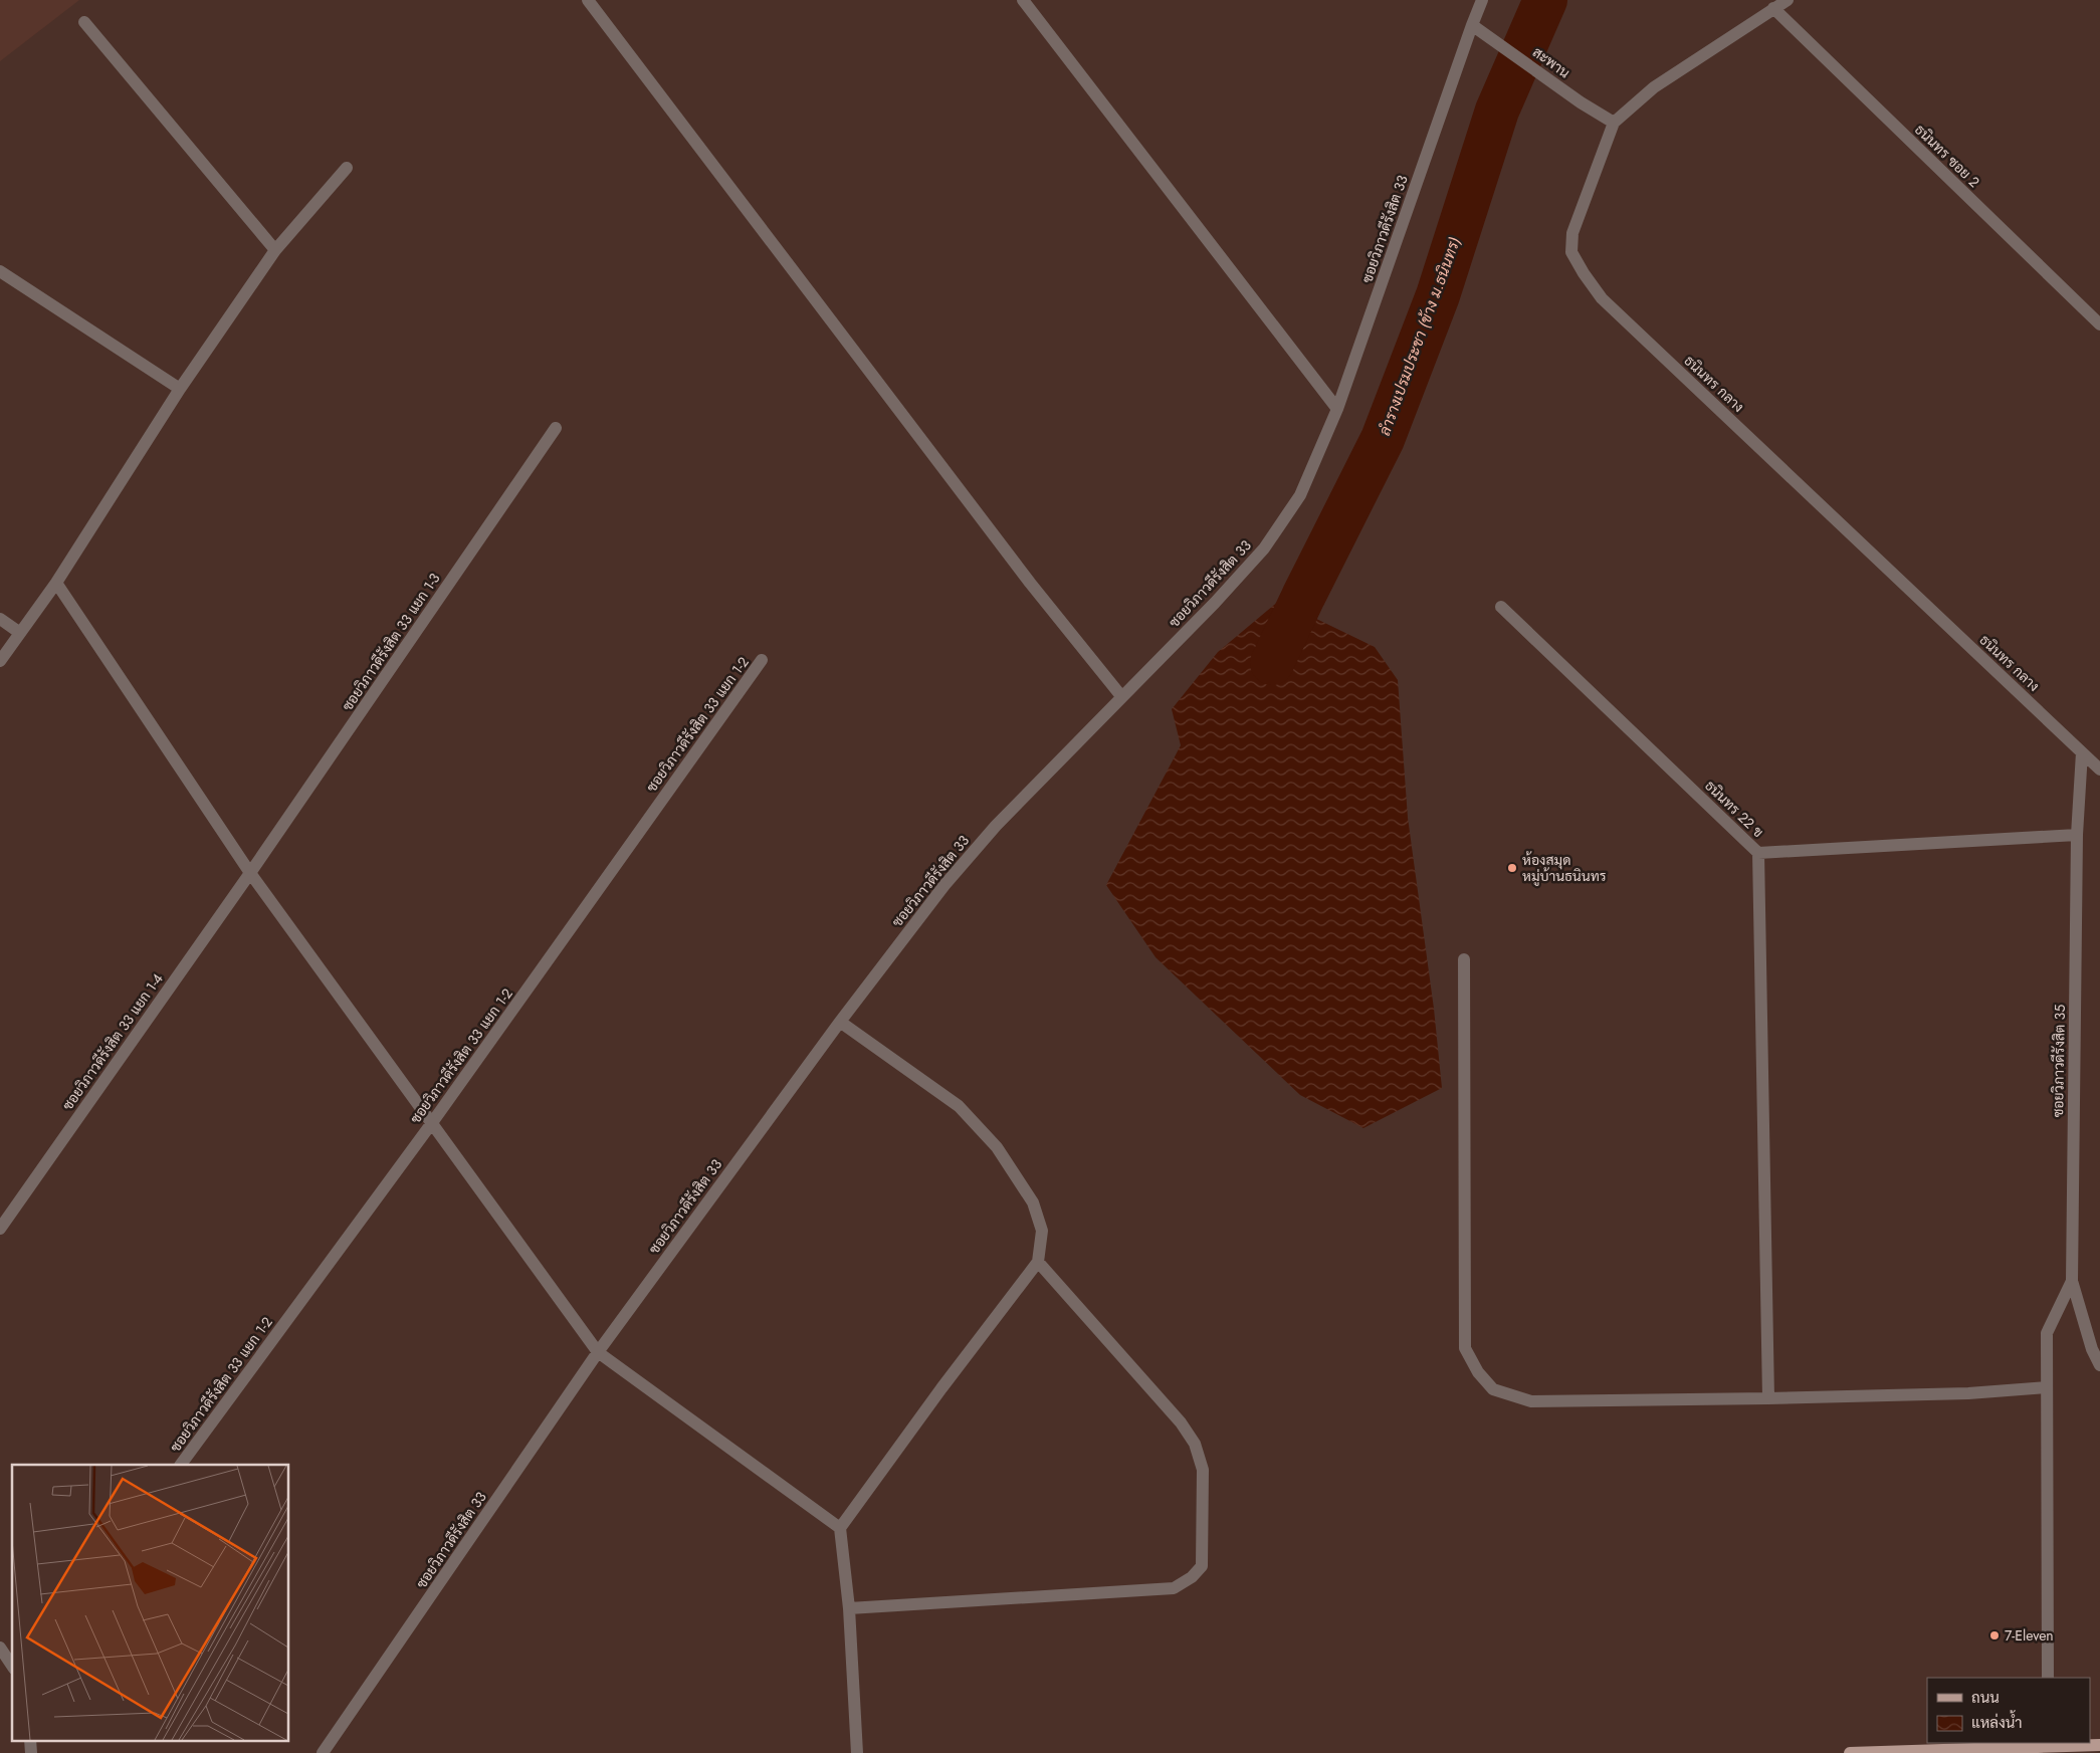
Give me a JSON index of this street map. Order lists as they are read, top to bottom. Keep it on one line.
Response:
{"streets":{"street":["สะพาน","ธนินทร ซอย 2","ซอยวิภาวดีรังสิต 33","ธนินทร กลาง","ซอยวิภาวดีรังสิต 33 แยก 1-3","ซอยวิภาวดีรังสิต 33 แยก 1-2","ธนินทร 22 ข","ซอยวิภาวดีรังสิต 33 แยก 1-4","ซอยวิภาวดีรังสิต 35"]},"crossings":[["สะพาน","ซอยวิภาวดีรังสิต 33"],["สะพาน","ธนินทร กลาง"],["ธนินทร ซอย 2","ธนินทร กลาง"],["ธนินทร กลาง","ซอยวิภาวดีรังสิต 35"],["ซอยวิภาวดีรังสิต 33 แยก 1-3","ซอยวิภาวดีรังสิต 33 แยก 1-4"],["ธนินทร 22 ข","ซอยวิภาวดีรังสิต 35"]],"water":["ลำรางเปรมประชา (ข้าง ม.ธนินทร)"],"places":["ห้องสมุด หมู่บ้านธนินทร","7-Eleven"],"legend":["ถนน","แหล่งน้ำ"]}
